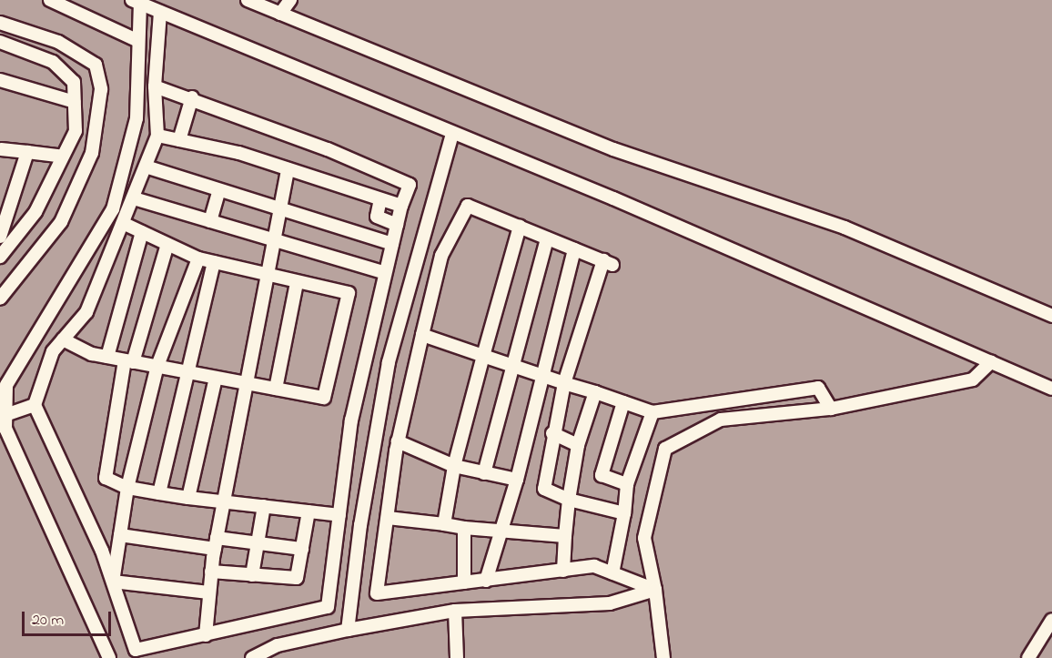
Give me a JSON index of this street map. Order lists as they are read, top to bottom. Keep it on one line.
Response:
{"scale_bar":"20 m"}
